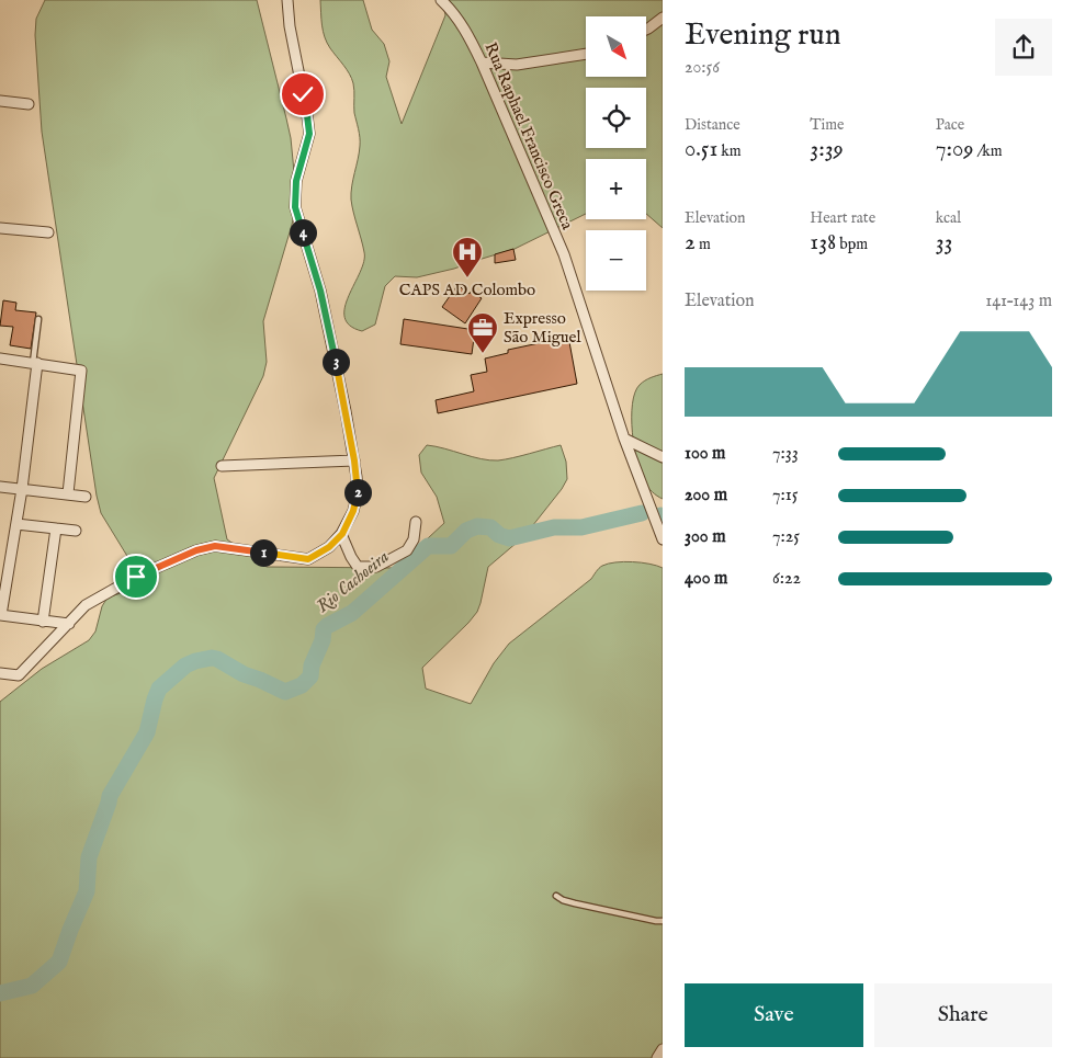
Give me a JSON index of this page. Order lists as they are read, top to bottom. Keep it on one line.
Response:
{"streets":{"street":["Rua Raphael Francisco Greca"]},"water":["Rio Cachoeira"],"places":{"hospital":["CAPS AD Colombo"],"office":["Expresso São Miguel"]},"north":"bottom right","page":{"heading":["Evening run","20:56"],"map_buttons":["+","−"],"stats":[["Distance","0.51 km"],["Time","3:39"],["Pace","7:09 /km"],["Elevation","2 m"],["Heart rate","138 bpm"],["kcal","33"]],"pins":["4","3","2","1"],"chart":["Elevation","141–143 m"],"list":[{"name":"100 m","note":"7:33"},{"name":"200 m","note":"7:15"},{"name":"300 m","note":"7:25"},{"name":"400 m","note":"6:22"}],"buttons":["Save","Share"]}}
